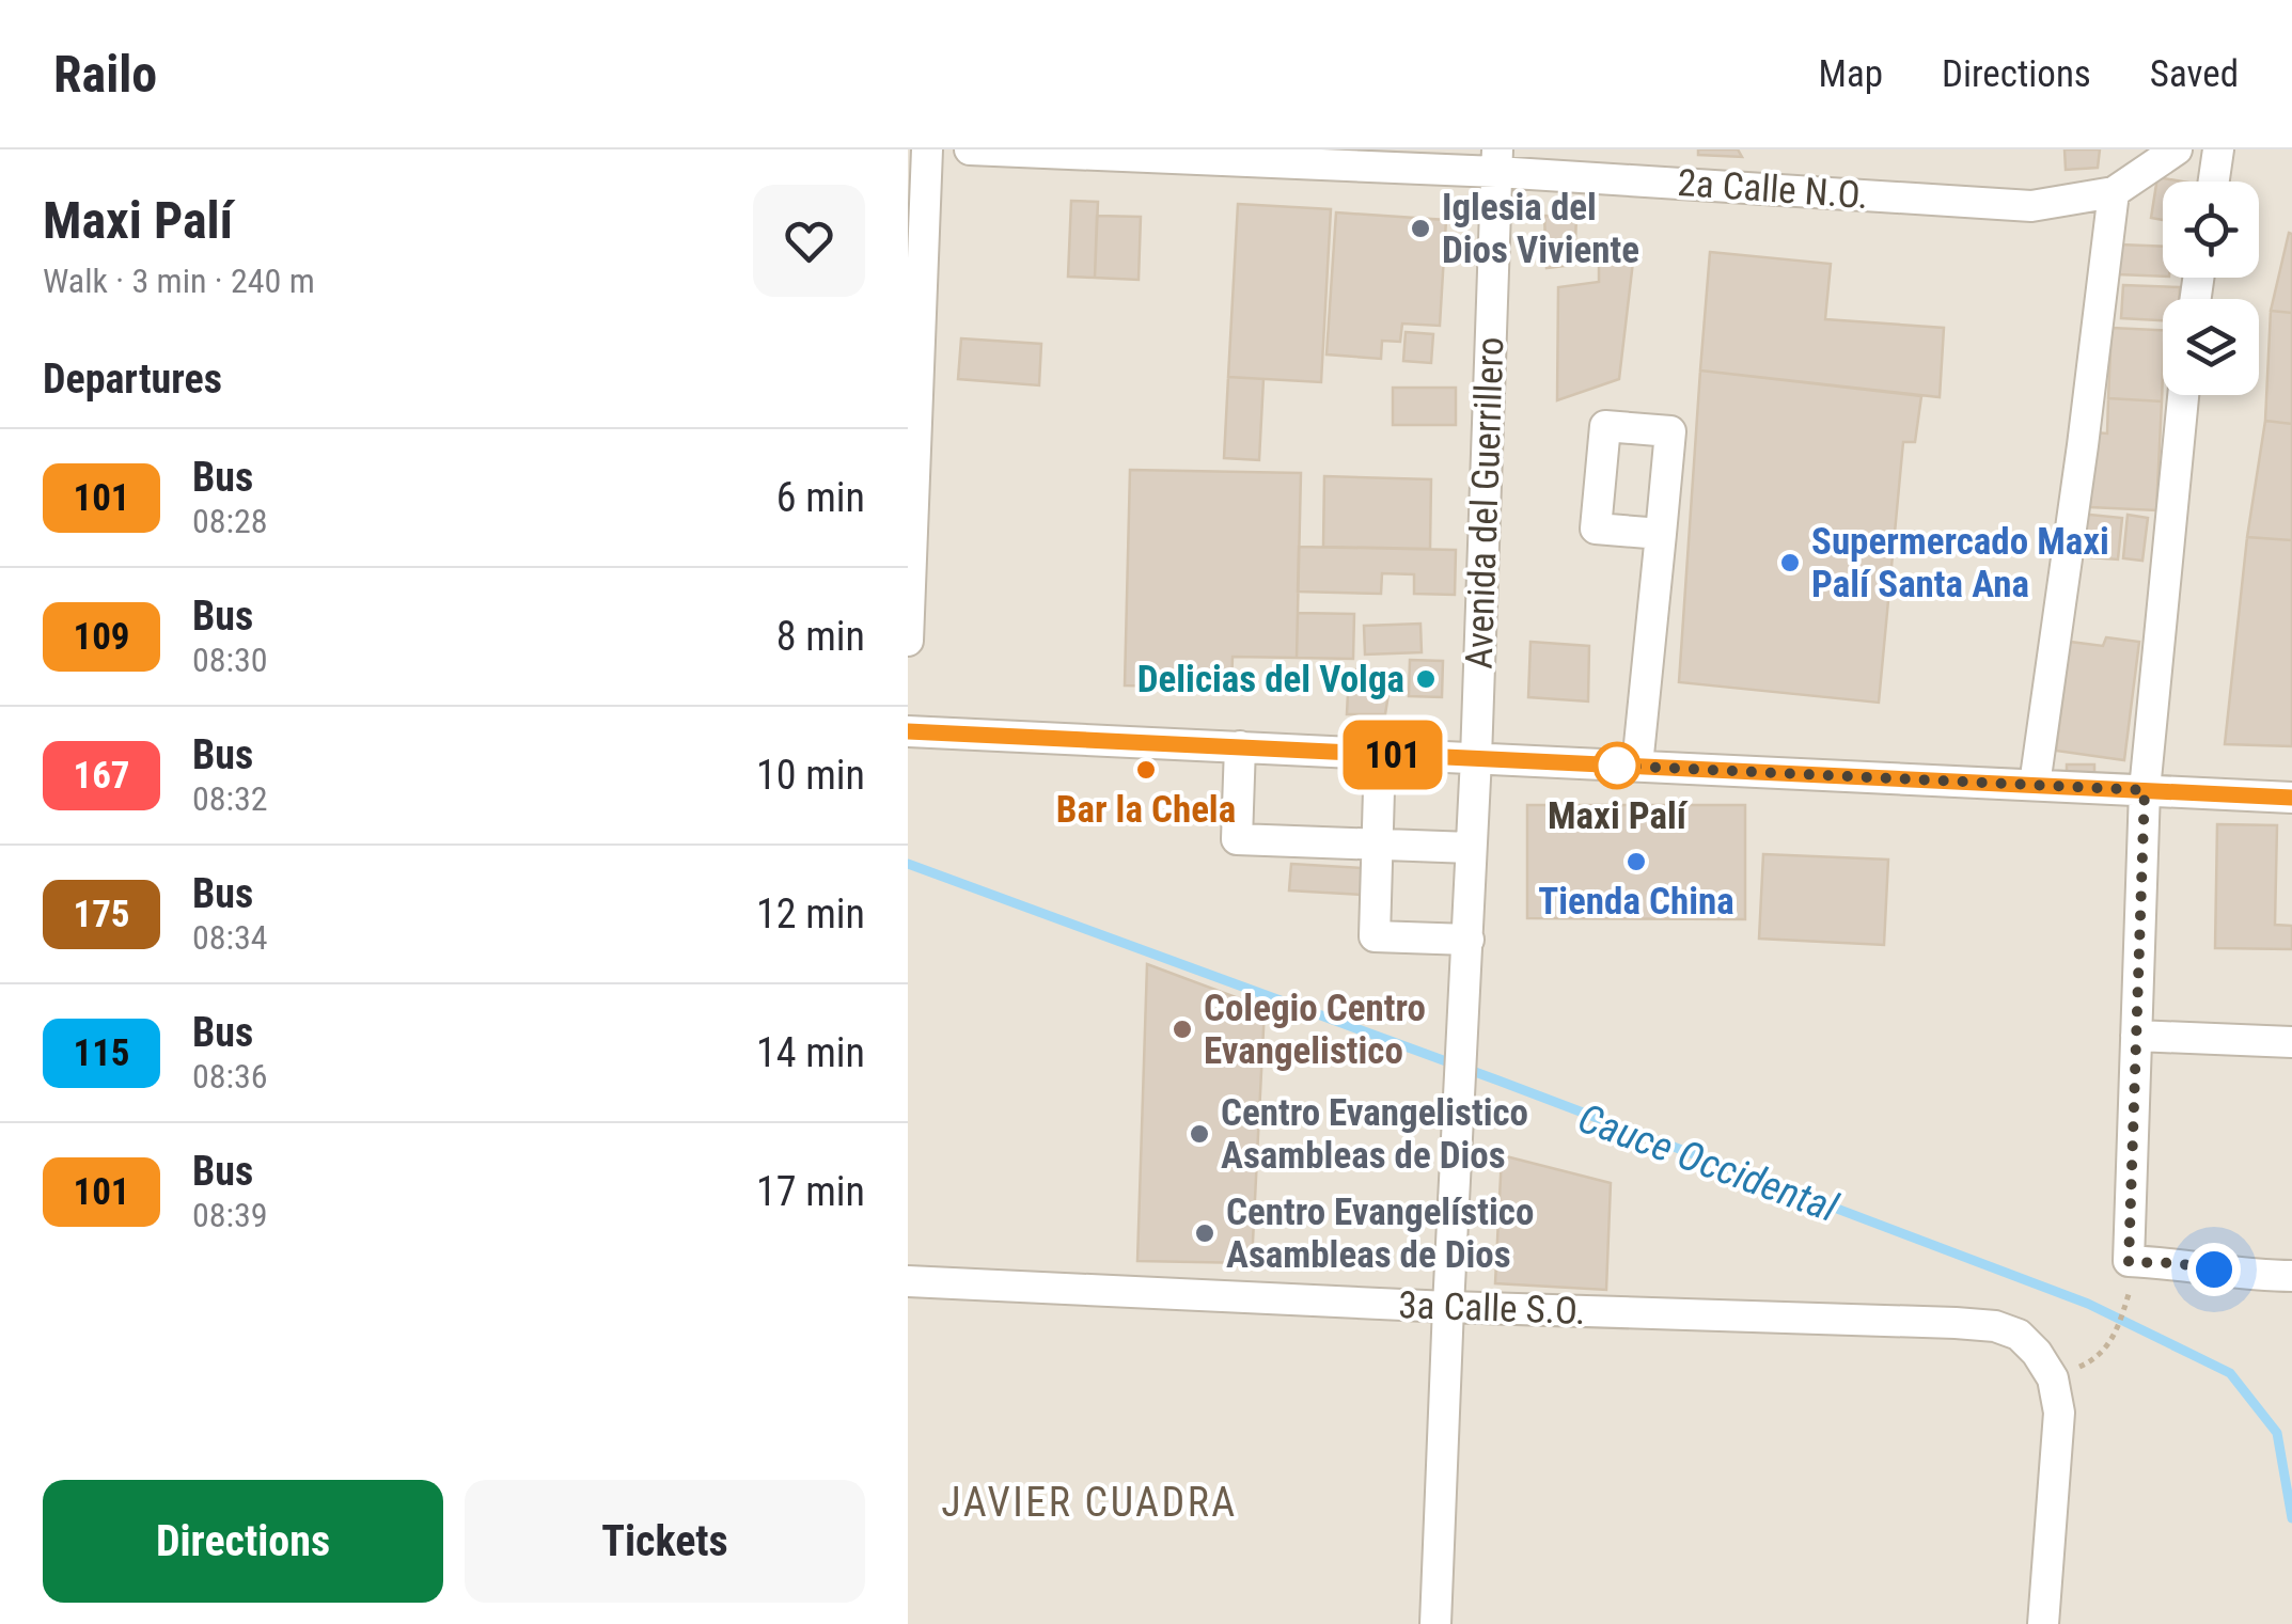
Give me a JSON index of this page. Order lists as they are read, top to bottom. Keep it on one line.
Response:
{"streets":{"street":["2a Calle N.O.","Avenida del Guerrillero","3a Calle S.O."]},"crossings":[["2a Calle N.O.","Avenida del Guerrillero"],["Avenida del Guerrillero","3a Calle S.O."]],"districts":["JAVIER CUADRA"],"water":["Cauce Occidental"],"places":["Iglesia del Dios Viviente","Supermercado Maxi Palí Santa Ana","Delicias del Volga","Maxi Palí","Bar la Chela","Tienda China","Colegio Centro Evangelistico","Centro Evangelistico Asambleas de Dios","Centro Evangelístico Asambleas de Dios"],"lines":["bus line 101"],"page":{"header":"Railo","nav":["Map","Directions","Saved"],"heading":[["Maxi Palí","Walk · 3 min · 240 m"],"Departures"],"on_map":"101","list":[{"mark":"101","name":"Bus","note":"08:28","value":"6 min"},{"mark":"109","name":"Bus","note":"08:30","value":"8 min"},{"mark":"167","name":"Bus","note":"08:32","value":"10 min"},{"mark":"175","name":"Bus","note":"08:34","value":"12 min"},{"mark":"115","name":"Bus","note":"08:36","value":"14 min"},{"mark":"101","name":"Bus","note":"08:39","value":"17 min"}],"buttons":["Directions","Tickets"]}}
